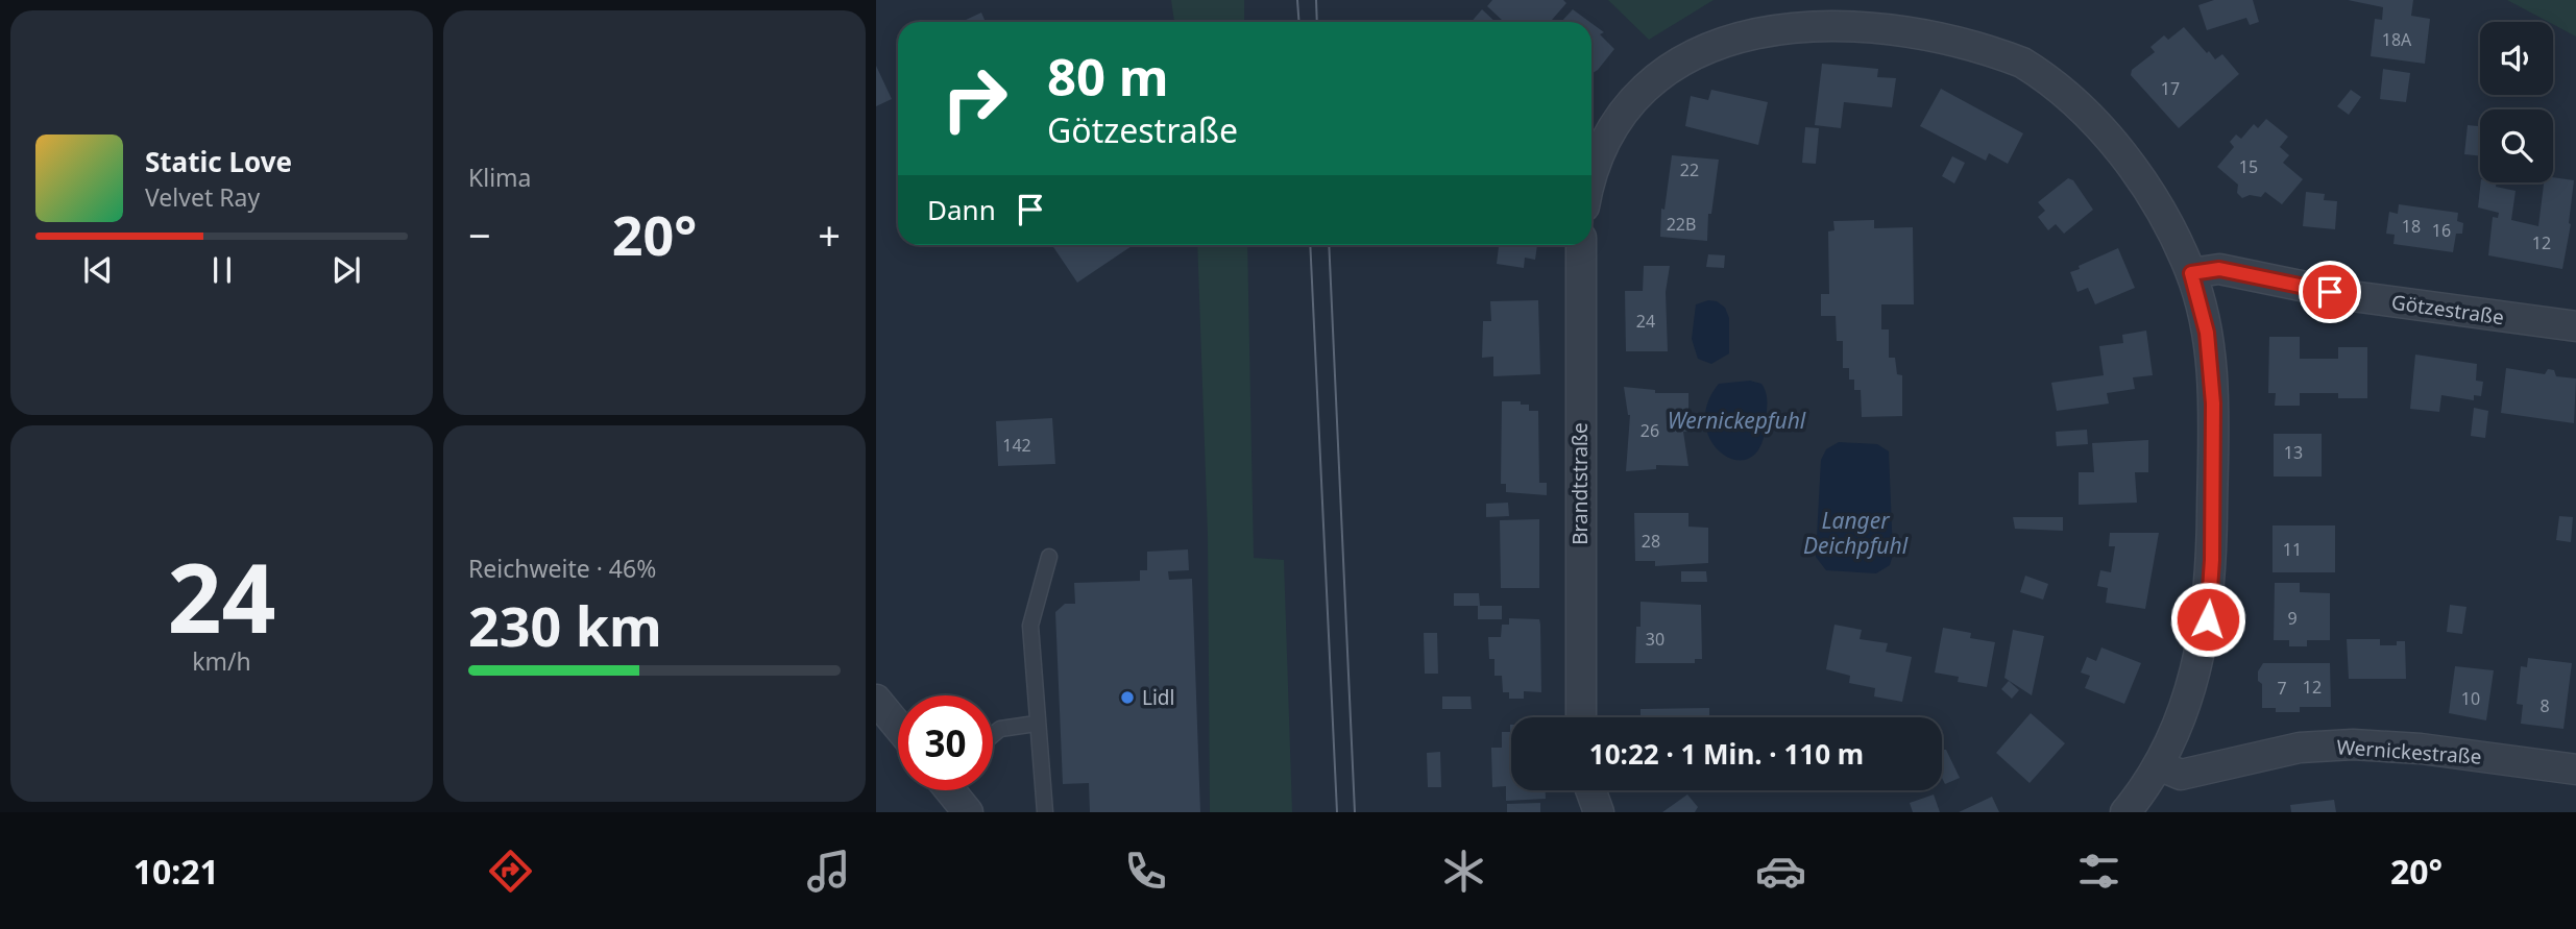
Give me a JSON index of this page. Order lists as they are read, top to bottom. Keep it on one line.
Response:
{"streets":{"street":["Götzestraße","Brandtstraße","Wernickestraße"]},"water":["Wernickepfuhl","Langer Deichpfuhl"],"places":["Lidl"],"house_numbers":["18A","17","15","22","22B","18","16","12","24","26","142","13","28","11","9","30","12","7","10","8"],"page":{"tile":["Klima",["24","km/h"],["Reichweite · 46%","230 km"]],"turn":["80 m","Götzestraße"],"song":["Static Love","Velvet Ray"],"then":"Dann","heat":["−","20°","+"],"limit":"30","trip":"10:22 · 1 Min. · 110 m","tabs":["10:21","20°"]}}
